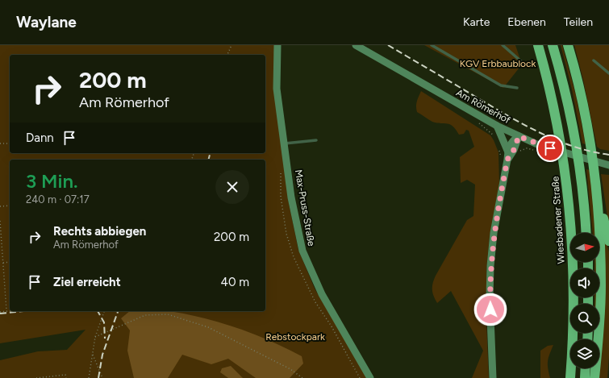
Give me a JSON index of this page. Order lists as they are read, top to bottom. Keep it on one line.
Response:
{"streets":{"highway":["Wiesbadener Straße"],"main road":["Am Römerhof","Max-Pruss-Straße"]},"parks":["KGV Erbbaublock","Rebstockpark"],"north":"right","page":{"header":"Waylane","nav":["Karte","Ebenen","Teilen"],"turn":["200 m","Am Römerhof"],"then":"Dann","heading":["3 Min.","240 m · 07:17"],"list":[{"name":"Rechts abbiegen","note":"Am Römerhof","value":"200 m"},{"name":"Ziel erreicht","value":"40 m"}]}}
